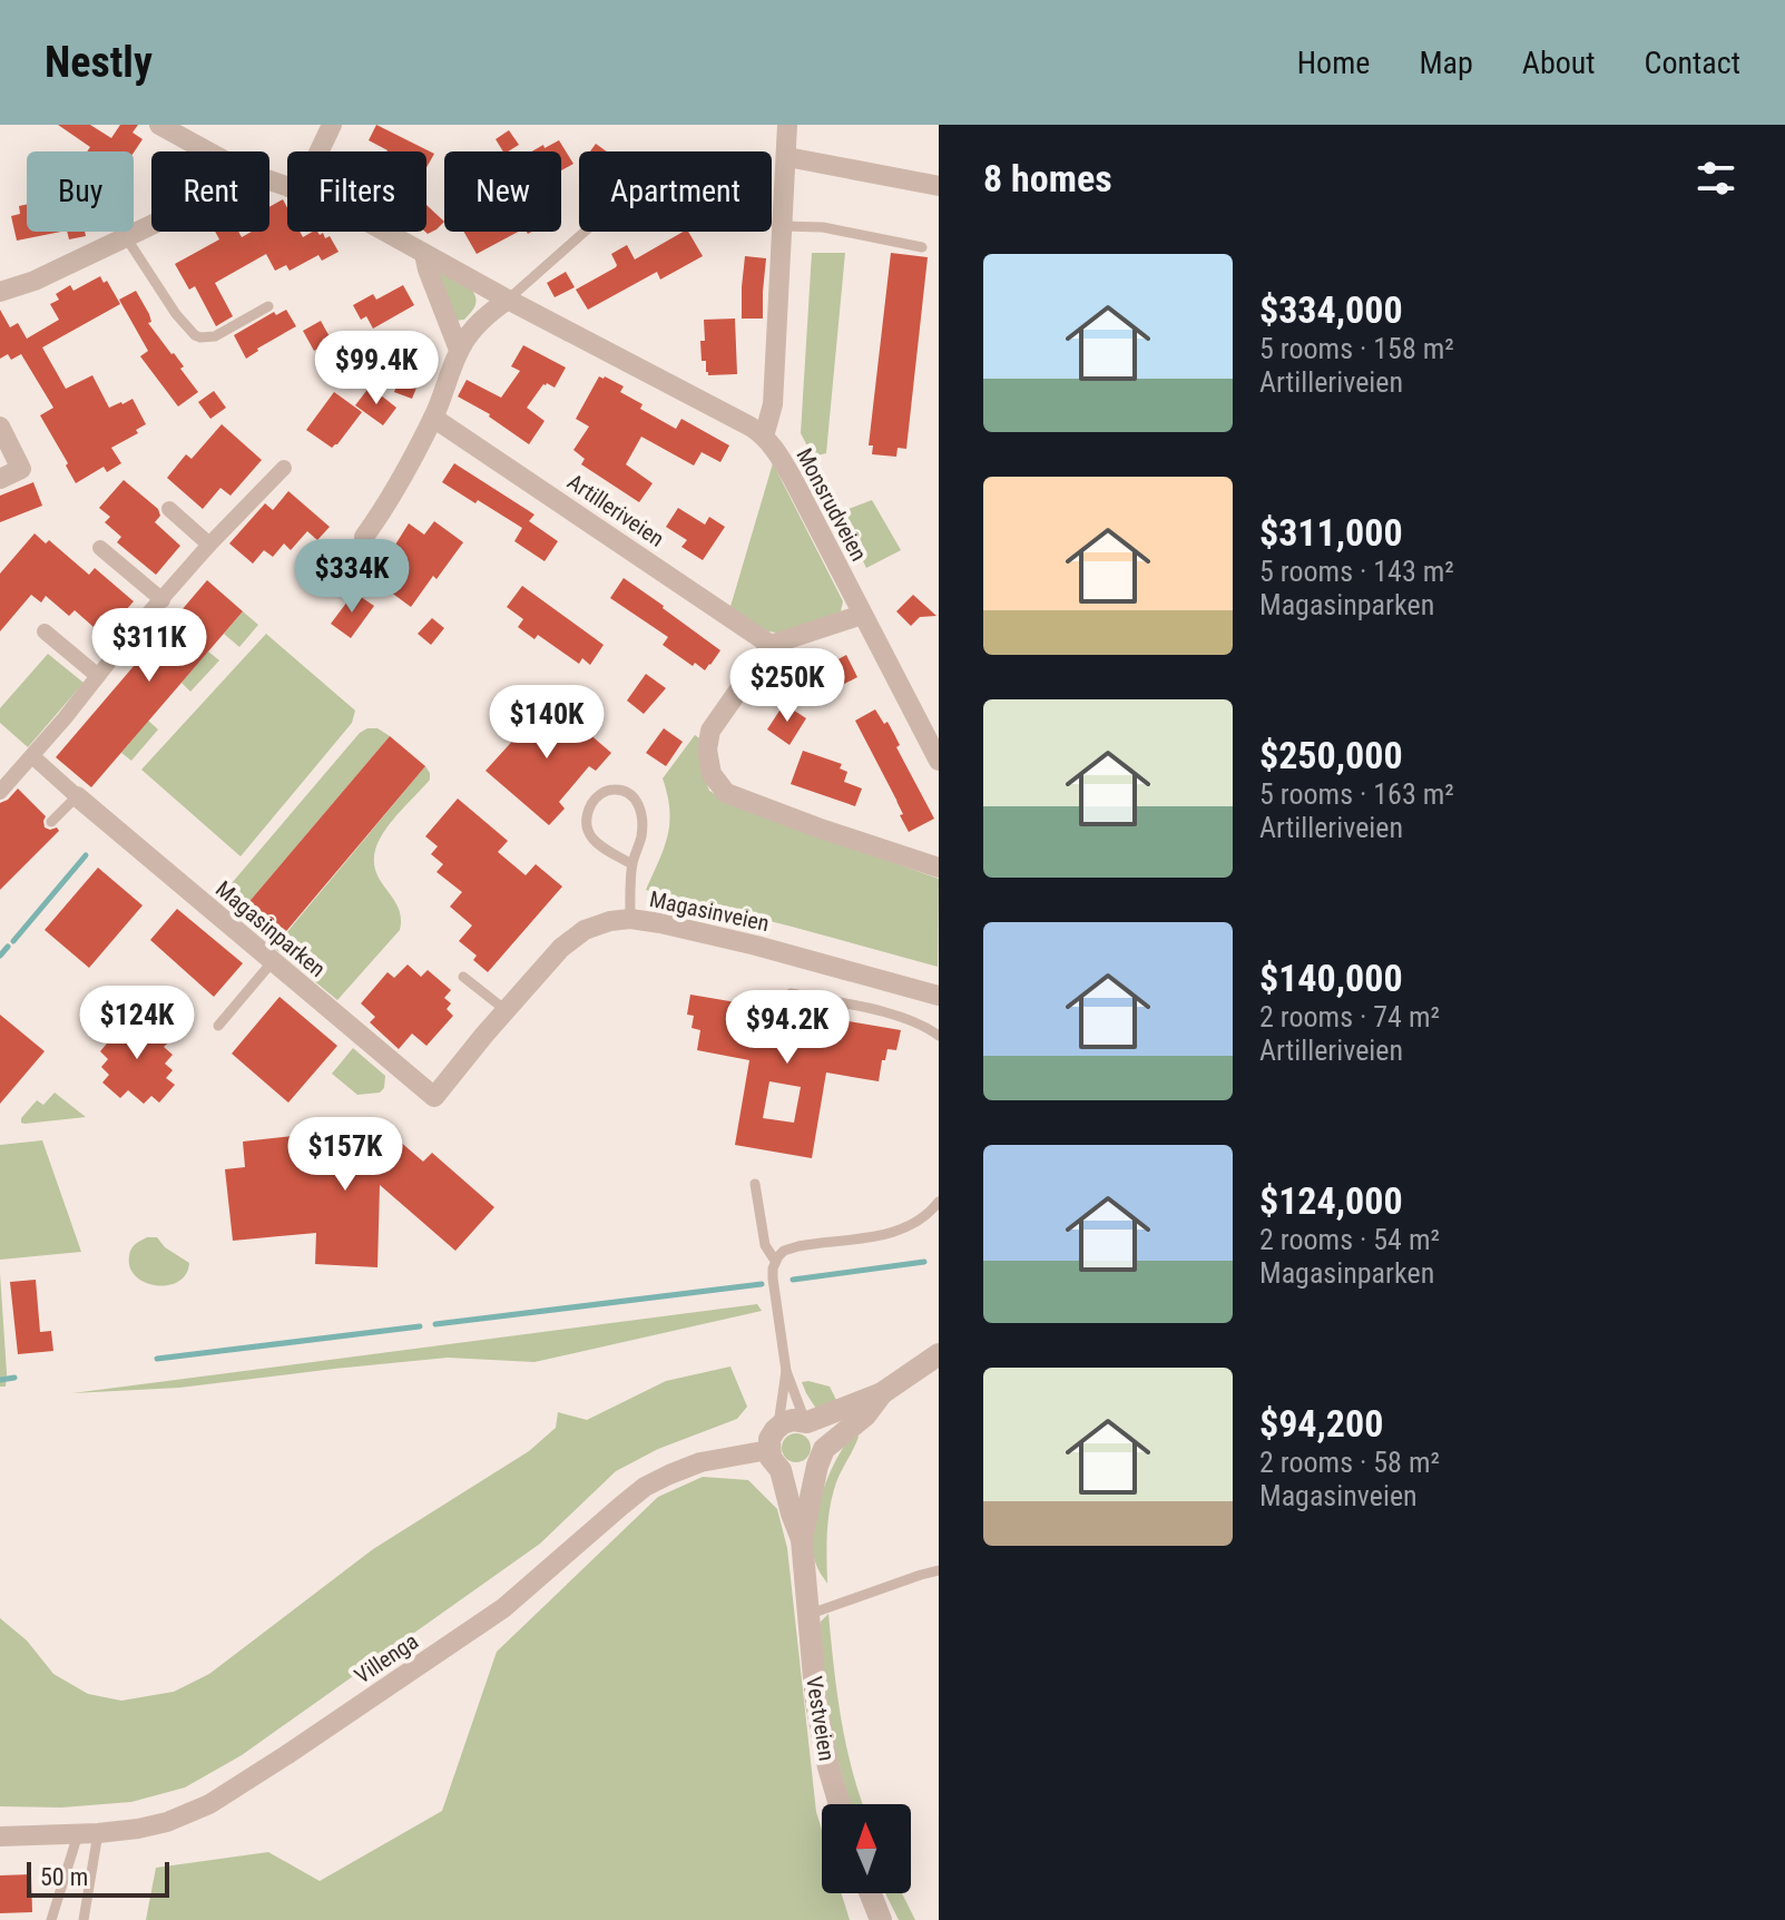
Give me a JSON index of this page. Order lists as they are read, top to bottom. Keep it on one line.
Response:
{"streets":{"street":["Monsrudveien","Artilleriveien","Magasinveien","Magasinparken","Villenga","Vestveien"]},"crossings":[["Magasinveien","Magasinparken"],["Villenga","Vestveien"]],"scale_bar":"50 m","north":"top","page":{"header":"Nestly","nav":["Home","Map","About","Contact"],"heading":"8 homes","chip":["Buy","Rent","Filters","New","Apartment"],"list":[{"name":"$334,000","note":"5 rooms · 158 m² · Artilleriveien"},{"name":"$311,000","note":"5 rooms · 143 m² · Magasinparken"},{"name":"$250,000","note":"5 rooms · 163 m² · Artilleriveien"},{"name":"$140,000","note":"2 rooms · 74 m² · Artilleriveien"},{"name":"$124,000","note":"2 rooms · 54 m² · Magasinparken"},{"name":"$94,200","note":"2 rooms · 58 m² · Magasinveien"}],"price":["$99.4K","$334K","$311K","$250K","$140K","$124K","$94.2K","$157K"],"scale":"50 m"}}
